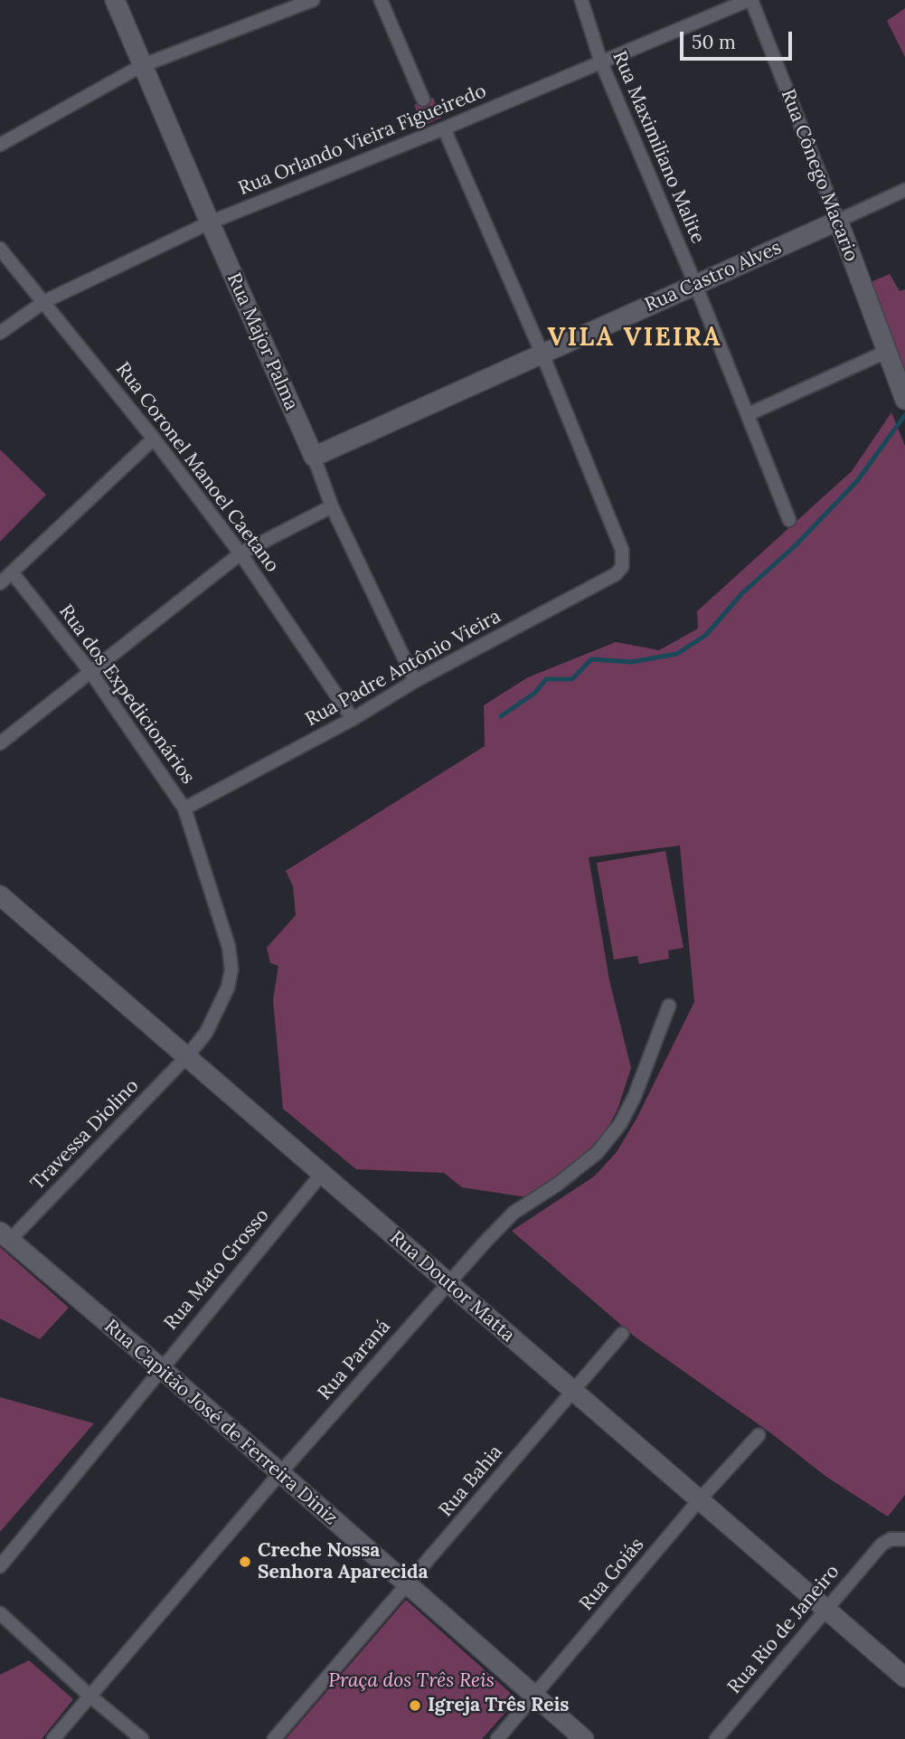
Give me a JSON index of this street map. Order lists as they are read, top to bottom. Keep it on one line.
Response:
{"streets":{"street":["Rua Orlando Vieira Figueiredo","Rua Maximiliano Malite","Rua Cônego Macario","Rua Castro Alves","Rua Major Palma","Rua Coronel Manoel Caetano","Rua Padre Antônio Vieira","Rua dos Expedicionários","Travessa Diolino","Rua Mato Grosso","Rua Doutor Matta","Rua Paraná","Rua Capitão José de Ferreira Diniz","Rua Bahia","Rua Goiás","Rua Rio de Janeiro"]},"crossings":[["Rua Orlando Vieira Figueiredo","Rua Maximiliano Malite"],["Rua Orlando Vieira Figueiredo","Rua Cônego Macario"],["Rua Orlando Vieira Figueiredo","Rua Major Palma"],["Rua Orlando Vieira Figueiredo","Rua Coronel Manoel Caetano"],["Rua Maximiliano Malite","Rua Castro Alves"],["Rua Cônego Macario","Rua Castro Alves"],["Rua Castro Alves","Rua Major Palma"],["Rua Castro Alves","Rua Padre Antônio Vieira"],["Rua Major Palma","Rua Padre Antônio Vieira"],["Rua Coronel Manoel Caetano","Rua Padre Antônio Vieira"],["Rua Padre Antônio Vieira","Rua dos Expedicionários"],["Rua dos Expedicionários","Travessa Diolino"],["Rua dos Expedicionários","Rua Doutor Matta"],["Travessa Diolino","Rua Doutor Matta"],["Travessa Diolino","Rua Capitão José de Ferreira Diniz"],["Rua Mato Grosso","Rua Doutor Matta"],["Rua Mato Grosso","Rua Capitão José de Ferreira Diniz"],["Rua Doutor Matta","Rua Paraná"],["Rua Doutor Matta","Rua Bahia"],["Rua Doutor Matta","Rua Goiás"],["Rua Doutor Matta","Rua Rio de Janeiro"],["Rua Paraná","Rua Capitão José de Ferreira Diniz"],["Rua Capitão José de Ferreira Diniz","Rua Bahia"],["Rua Capitão José de Ferreira Diniz","Rua Goiás"]],"districts":["VILA VIEIRA"],"parks":["Praça dos Três Reis"],"places":["Creche Nossa Senhora Aparecida","Igreja Três Reis"],"scale_bar":"50 m"}
